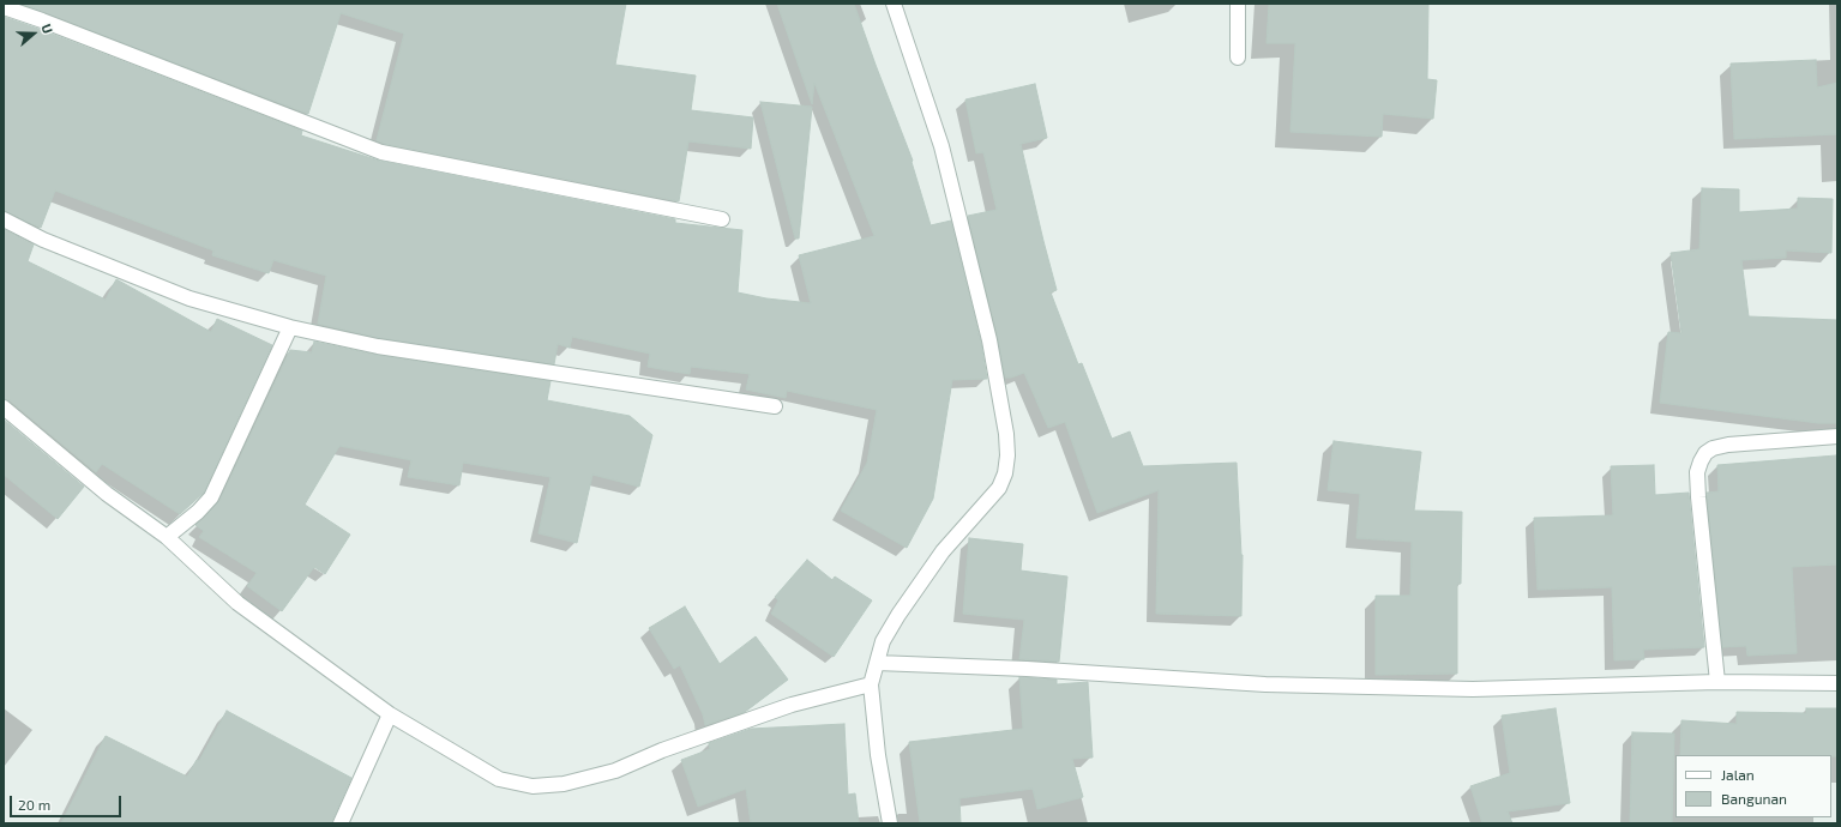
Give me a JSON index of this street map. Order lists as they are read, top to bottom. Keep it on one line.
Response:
{"legend":["Jalan","Bangunan"],"scale_bar":"20 m","north":"right"}
